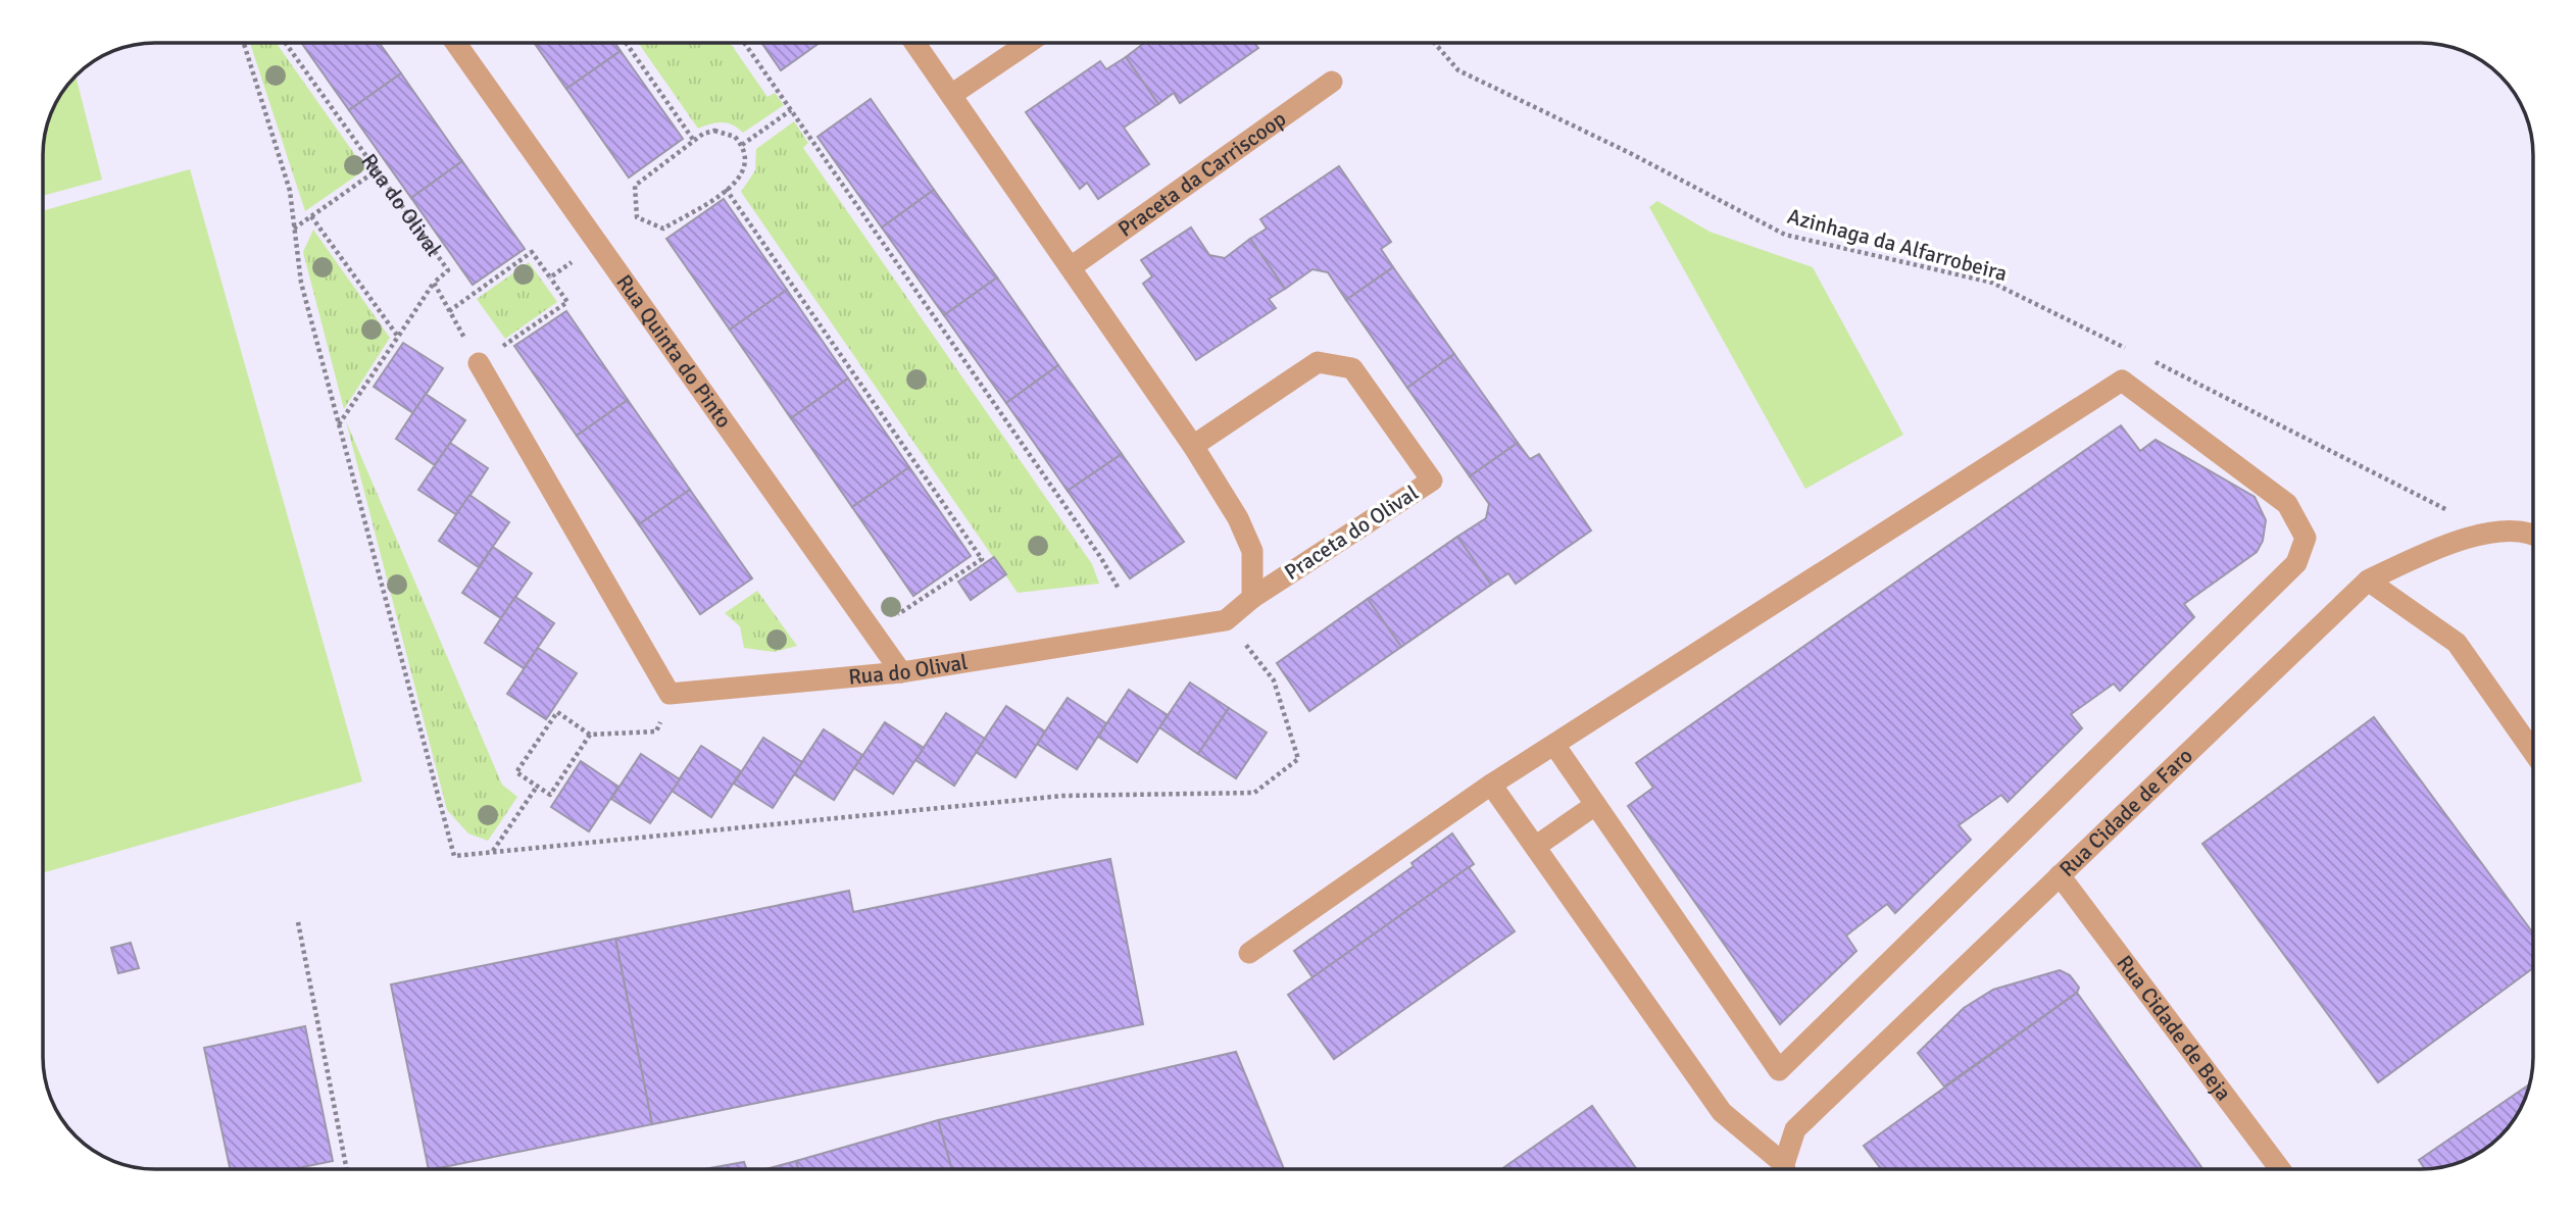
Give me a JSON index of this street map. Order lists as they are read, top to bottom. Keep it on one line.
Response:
{"streets":{"street":["Praceta da Carriscoop","Rua do Olival","Rua Quinta do Pinto","Praceta do Olival","Rua Cidade de Faro","Rua Cidade de Beja"],"path":["Azinhaga da Alfarrobeira"]},"crossings":[["Rua do Olival","Rua Quinta do Pinto"],["Rua do Olival","Praceta do Olival"],["Rua Cidade de Faro","Rua Cidade de Beja"]]}
